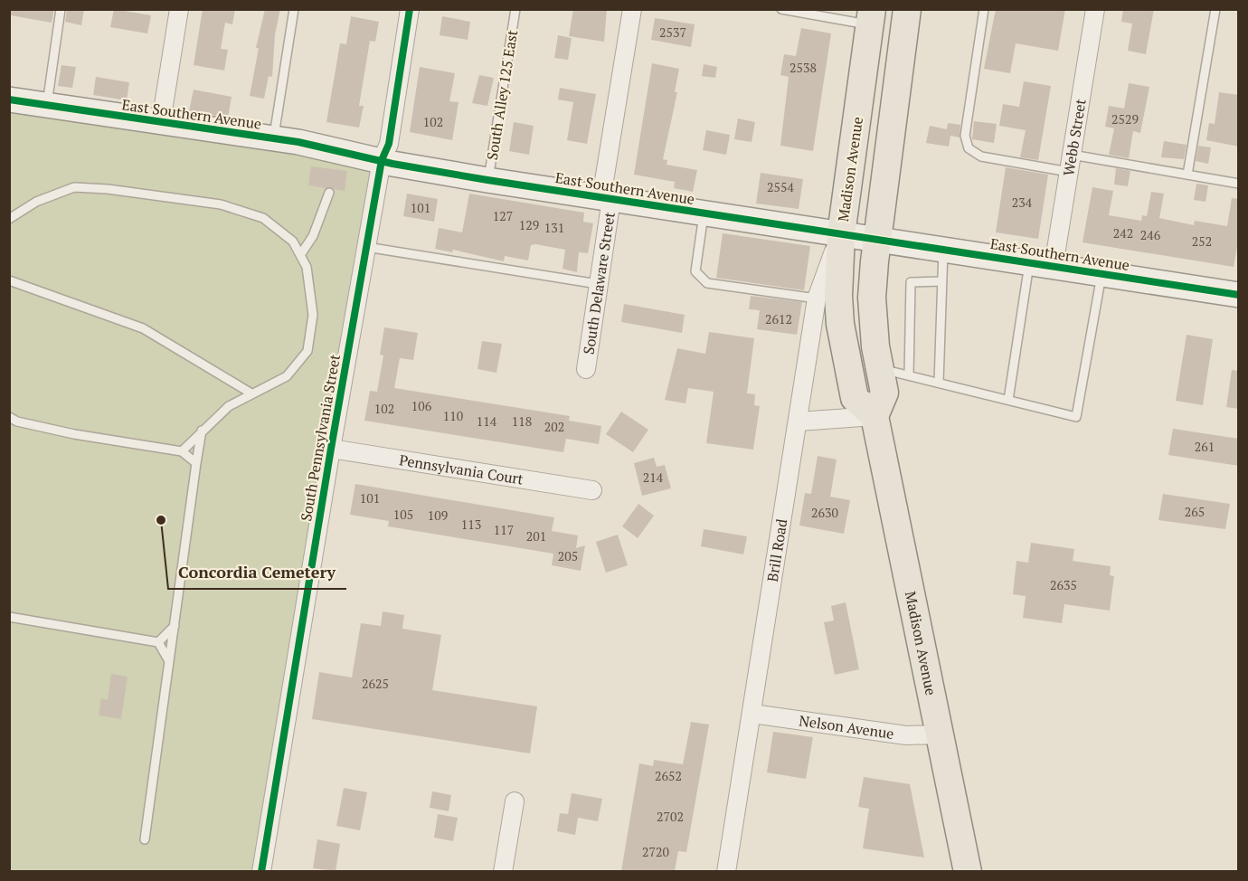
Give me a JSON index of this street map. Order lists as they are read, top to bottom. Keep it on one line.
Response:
{"streets":{"main road":["Madison Avenue"],"street":["East Southern Avenue","Webb Street","South Delaware Street","South Pennsylvania Street","Pennsylvania Court","Brill Road","Nelson Avenue"],"lane":["South Alley 125 East"]},"crossings":[["South Alley 125 East","East Southern Avenue"],["East Southern Avenue","Webb Street"],["East Southern Avenue","Madison Avenue"],["East Southern Avenue","South Delaware Street"],["East Southern Avenue","South Pennsylvania Street"],["East Southern Avenue","Brill Road"],["Madison Avenue","Brill Road"],["Madison Avenue","Nelson Avenue"],["South Pennsylvania Street","Pennsylvania Court"],["Brill Road","Nelson Avenue"]],"places":["Concordia Cemetery"],"house_numbers":["2537","2538","2529","102","2554","234","101","127","129","131","242","246","252","2612","106","102","110","114","118","202","261","214","101","265","2630","105","109","113","117","201","205","2635","2625","2652","2702","2720"]}
